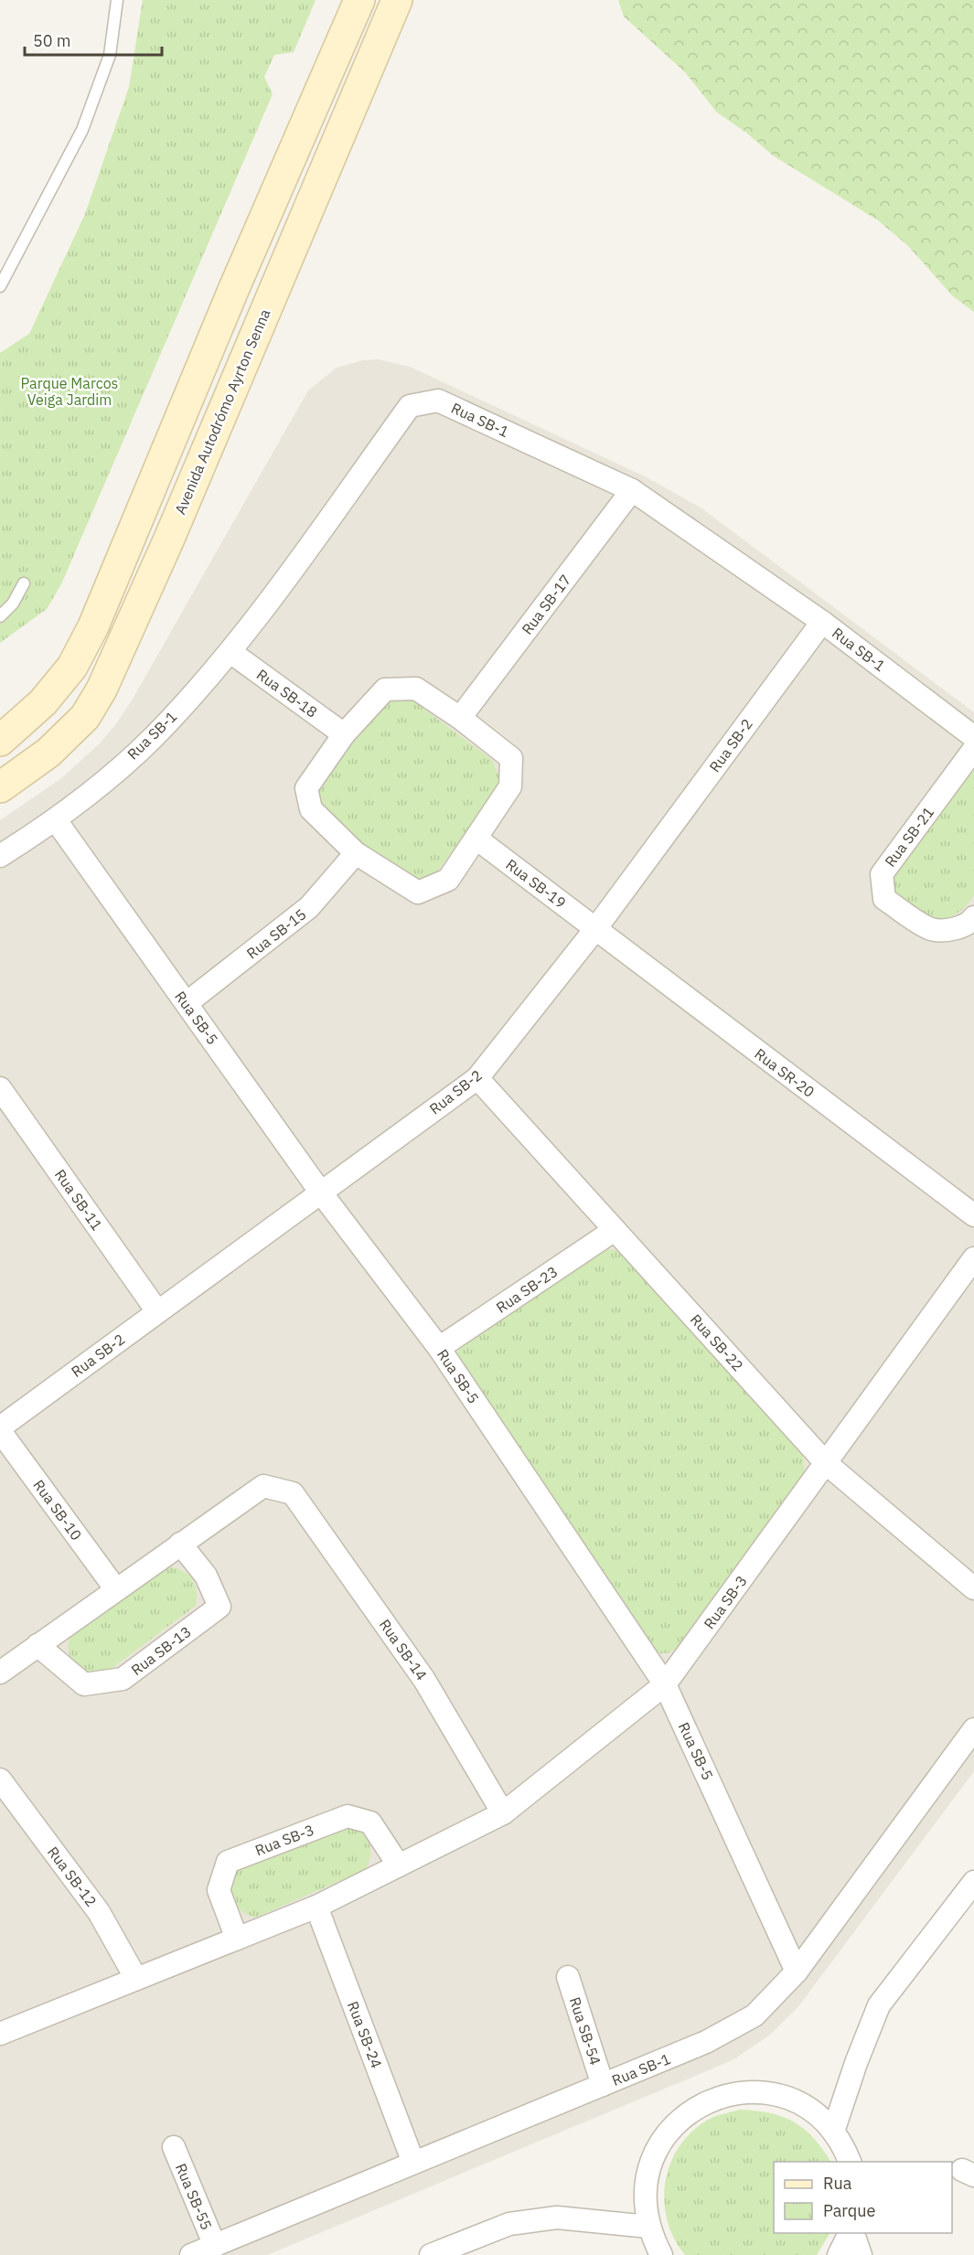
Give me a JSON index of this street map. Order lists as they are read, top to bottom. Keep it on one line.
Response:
{"streets":{"street":["Avenida Autodrómo Ayrton Senna","Rua SB-1","Rua SB-17","Rua SB-18","Rua SB-2","Rua SB-21","Rua SB-19","Rua SB-15","Rua SB-5","Rua SR-20","Rua SB-11","Rua SB-23","Rua SB-22","Rua SB-10","Rua SB-3","Rua SB-14","Rua SB-13","Rua SB-12","Rua SB-54","Rua SB-24","Rua SB-55"]},"crossings":[["Rua SB-1","Rua SB-17"],["Rua SB-1","Rua SB-18"],["Rua SB-1","Rua SB-2"],["Rua SB-1","Rua SB-5"],["Rua SB-1","Rua SB-54"],["Rua SB-1","Rua SB-24"],["Rua SB-1","Rua SB-55"],["Rua SB-17","Rua SB-18"],["Rua SB-17","Rua SB-19"],["Rua SB-17","Rua SB-15"],["Rua SB-18","Rua SB-19"],["Rua SB-18","Rua SB-15"],["Rua SB-2","Rua SB-19"],["Rua SB-2","Rua SB-5"],["Rua SB-2","Rua SR-20"],["Rua SB-2","Rua SB-11"],["Rua SB-2","Rua SB-22"],["Rua SB-2","Rua SB-10"],["Rua SB-19","Rua SB-15"],["Rua SB-19","Rua SR-20"],["Rua SB-15","Rua SB-5"],["Rua SB-5","Rua SB-23"],["Rua SB-5","Rua SB-3"],["Rua SB-23","Rua SB-22"],["Rua SB-22","Rua SB-3"],["Rua SB-3","Rua SB-14"],["Rua SB-3","Rua SB-12"],["Rua SB-3","Rua SB-24"],["Rua SB-14","Rua SB-13"]],"parks":["Parque Marcos Veiga Jardim"],"legend":["Rua","Parque"],"scale_bar":"50 m"}
